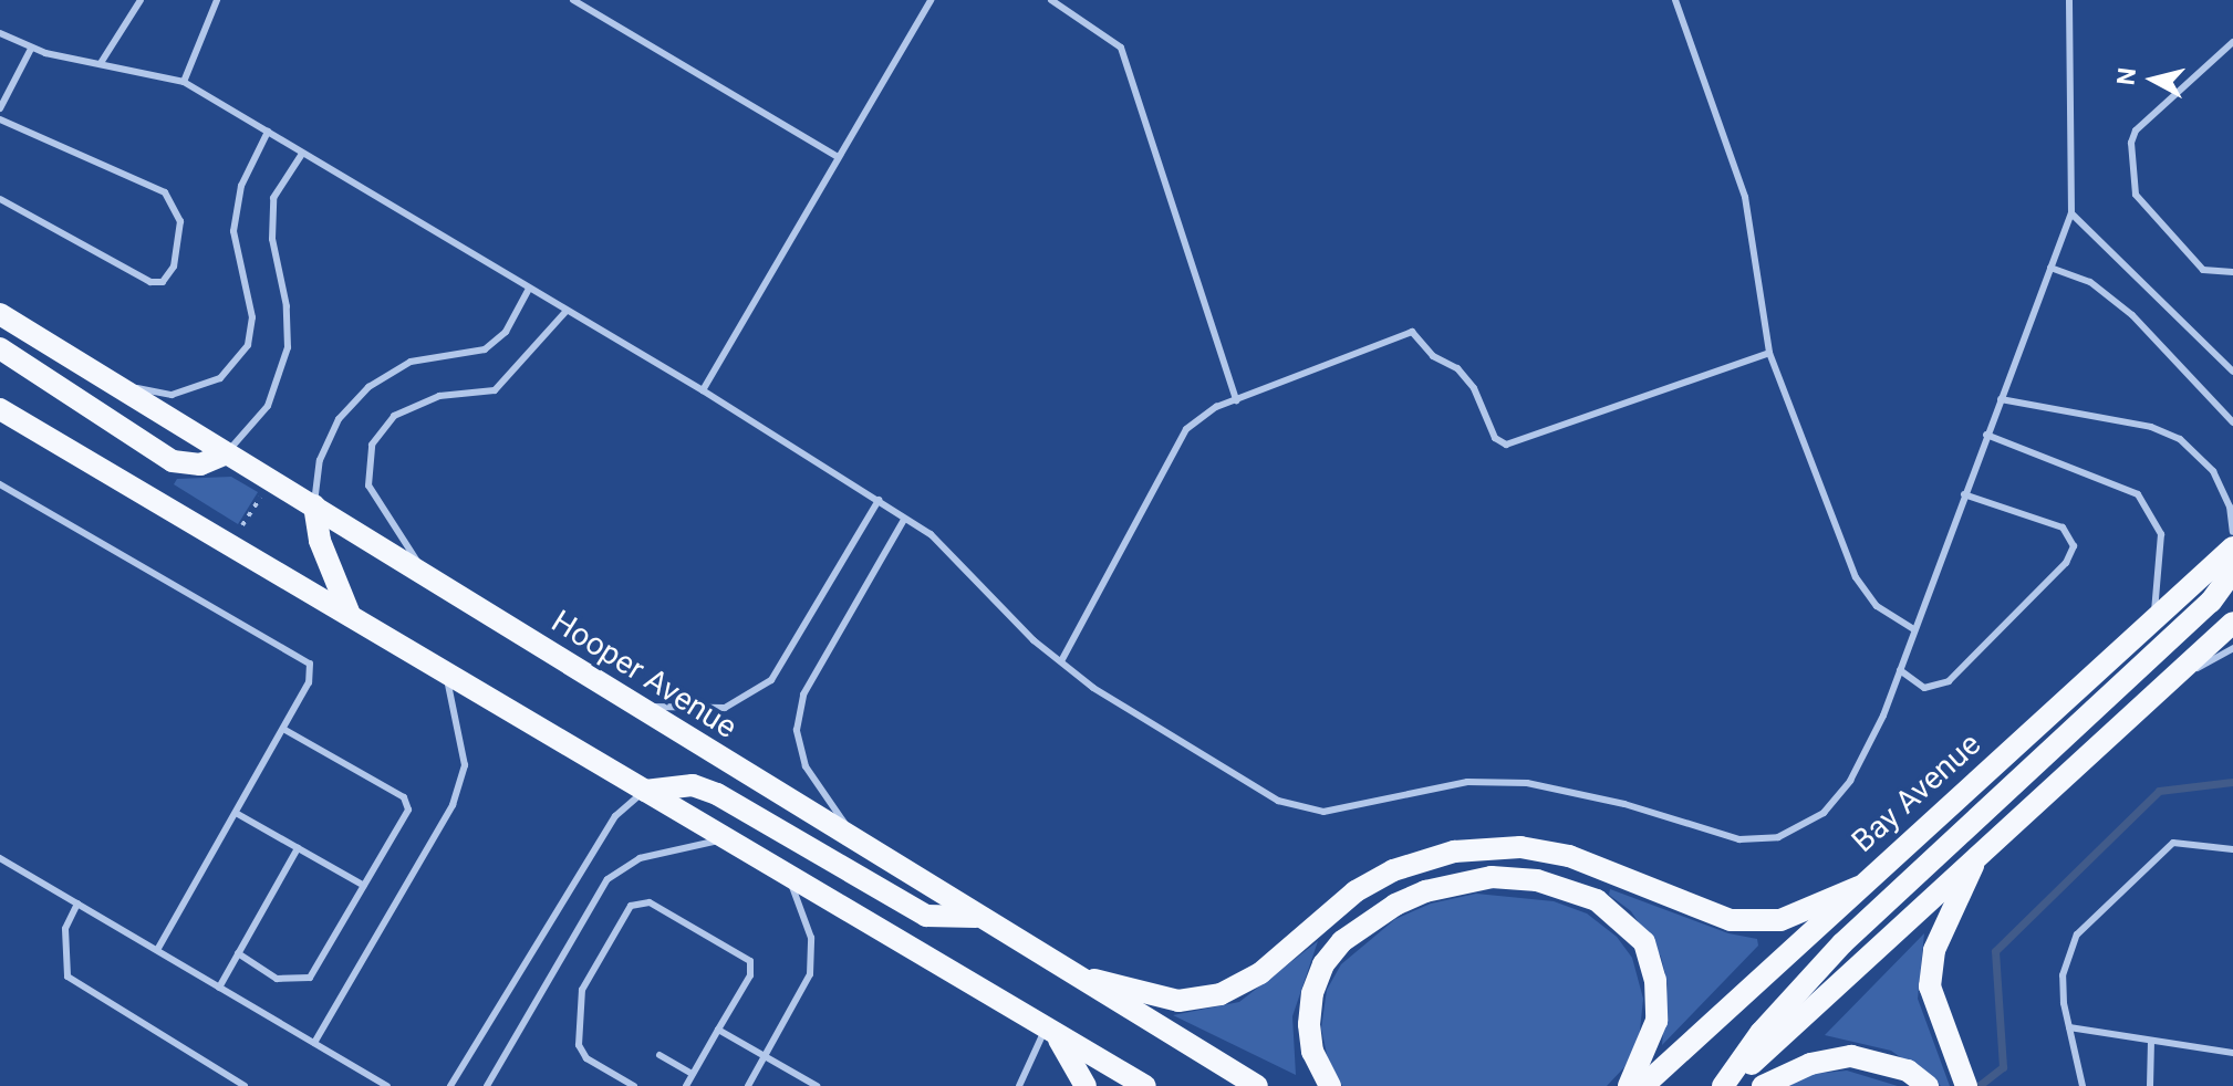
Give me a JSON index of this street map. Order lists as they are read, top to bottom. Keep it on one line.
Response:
{"streets":{"main road":["Hooper Avenue","Bay Avenue"]},"north":"left"}
